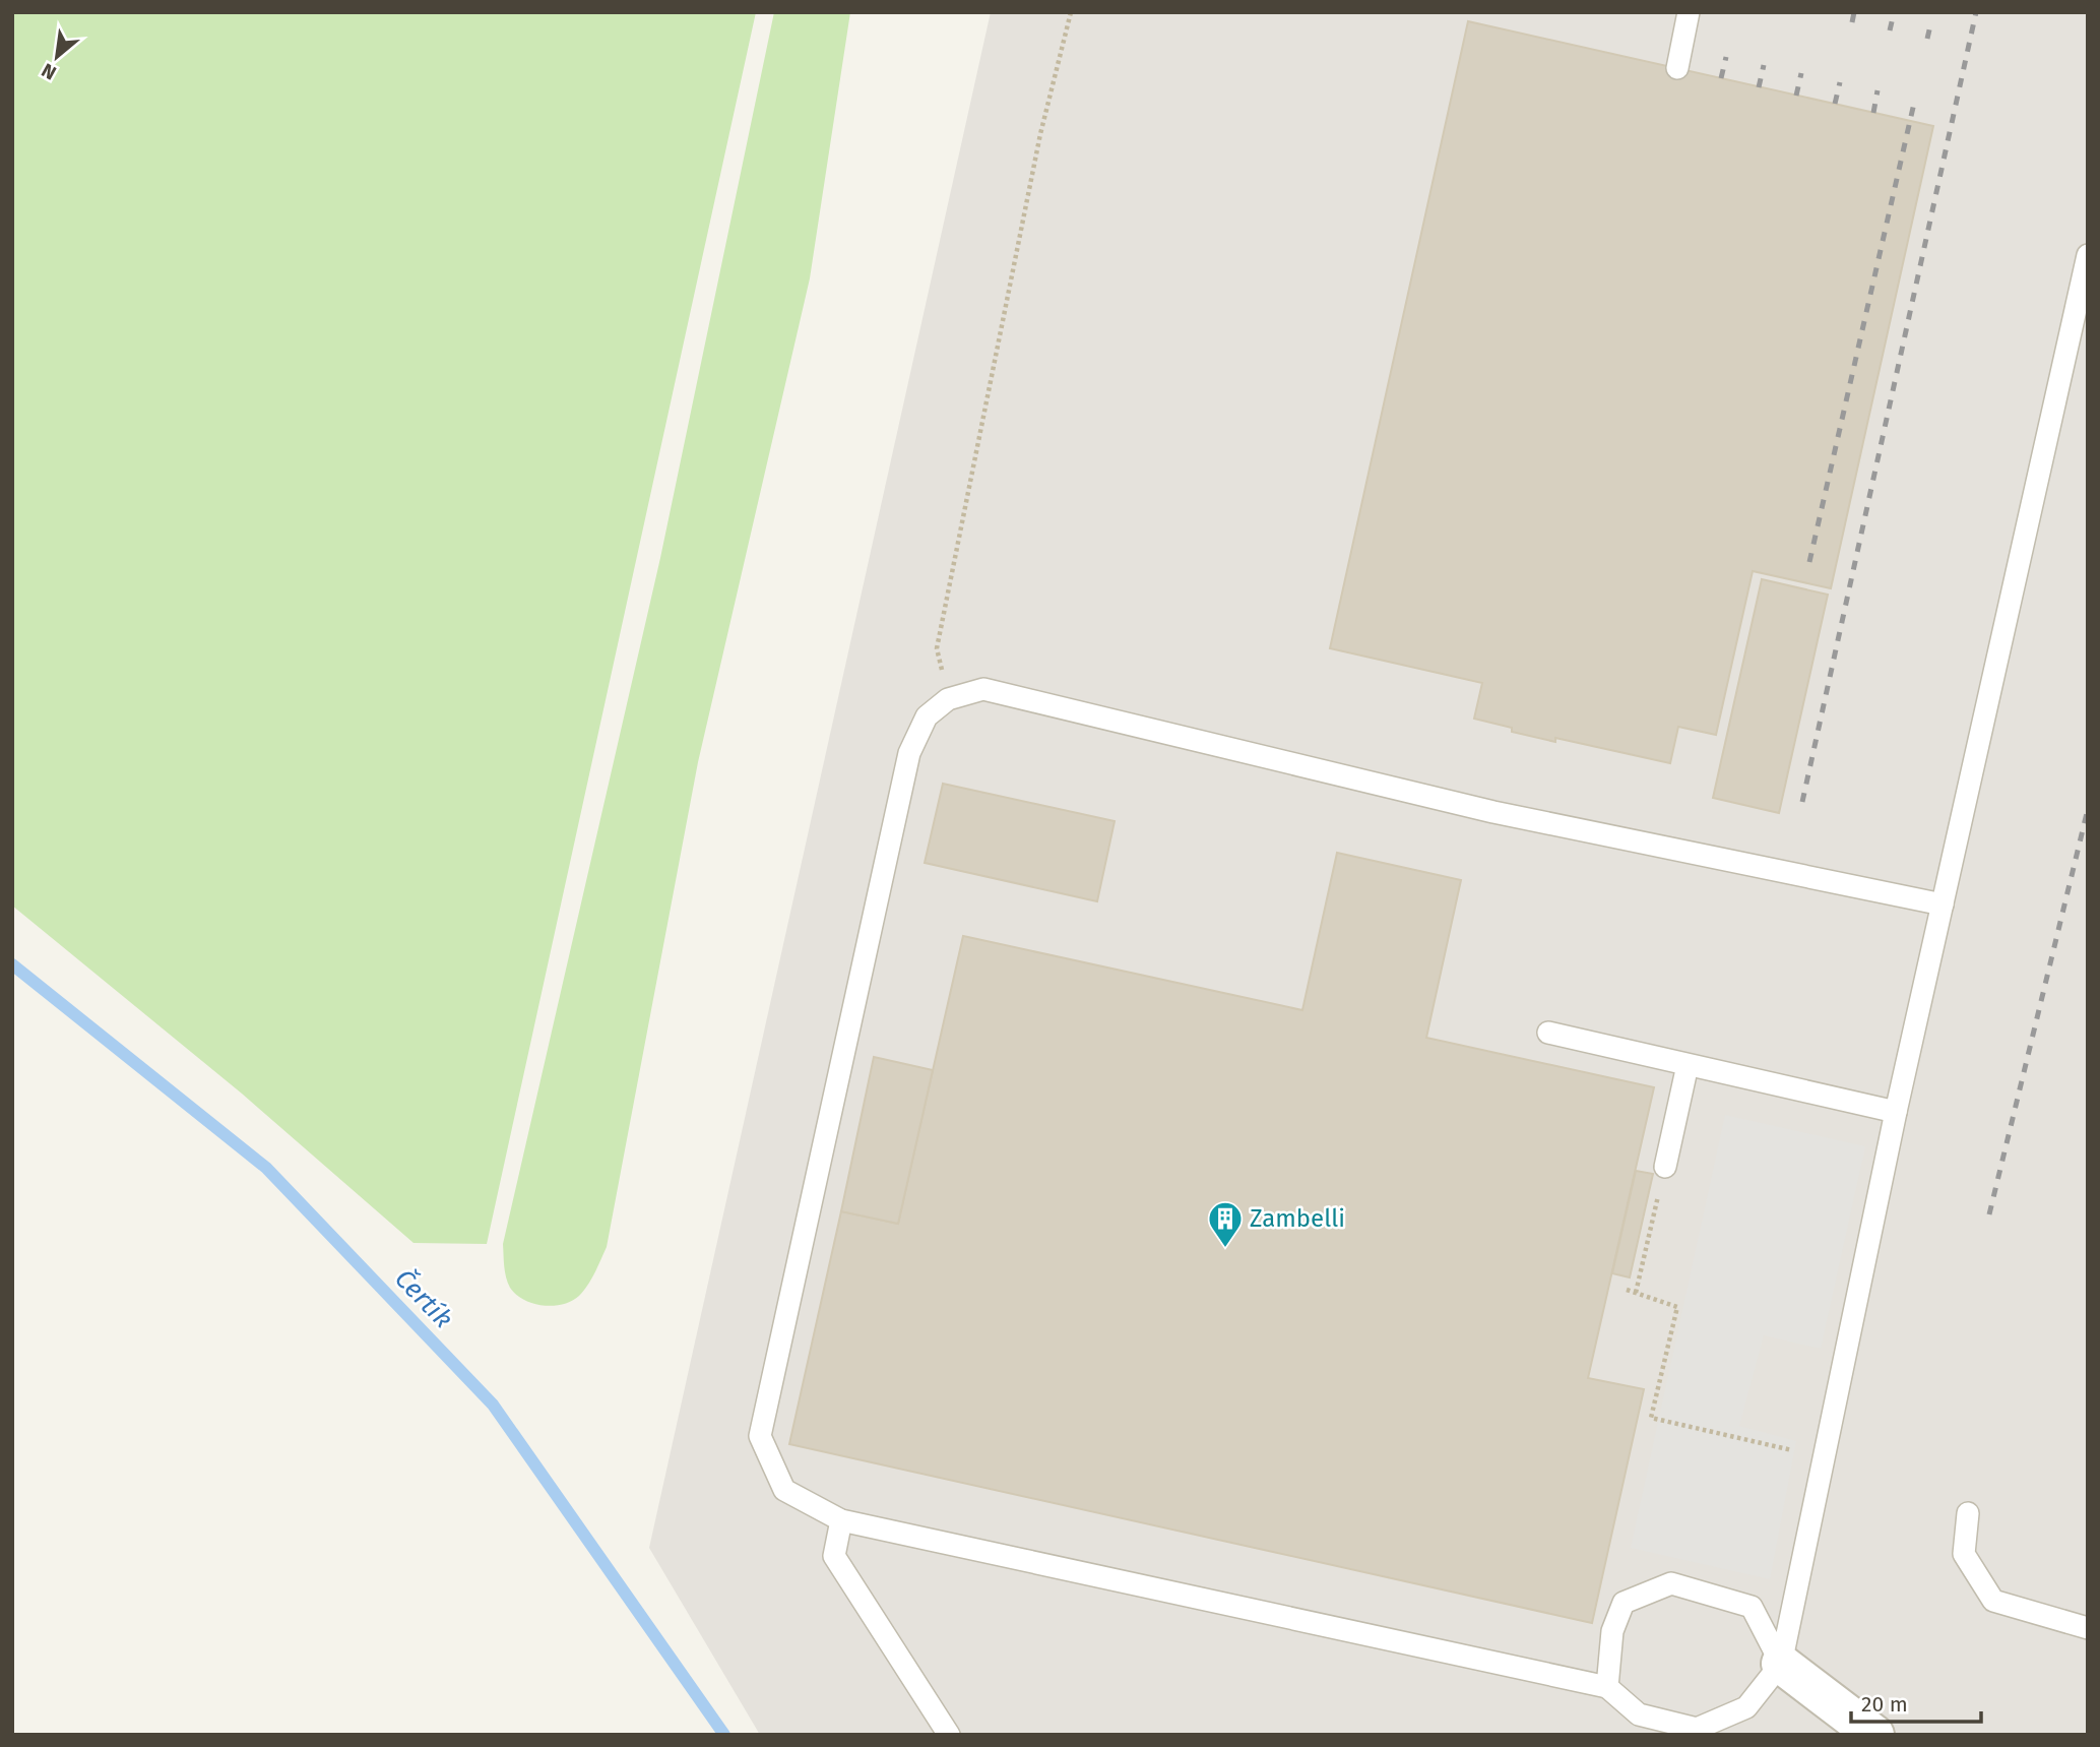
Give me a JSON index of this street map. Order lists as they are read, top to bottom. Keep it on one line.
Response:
{"water":["Čertík"],"places":{"building":["Zambelli"]},"scale_bar":"20 m","north":"bottom left"}
